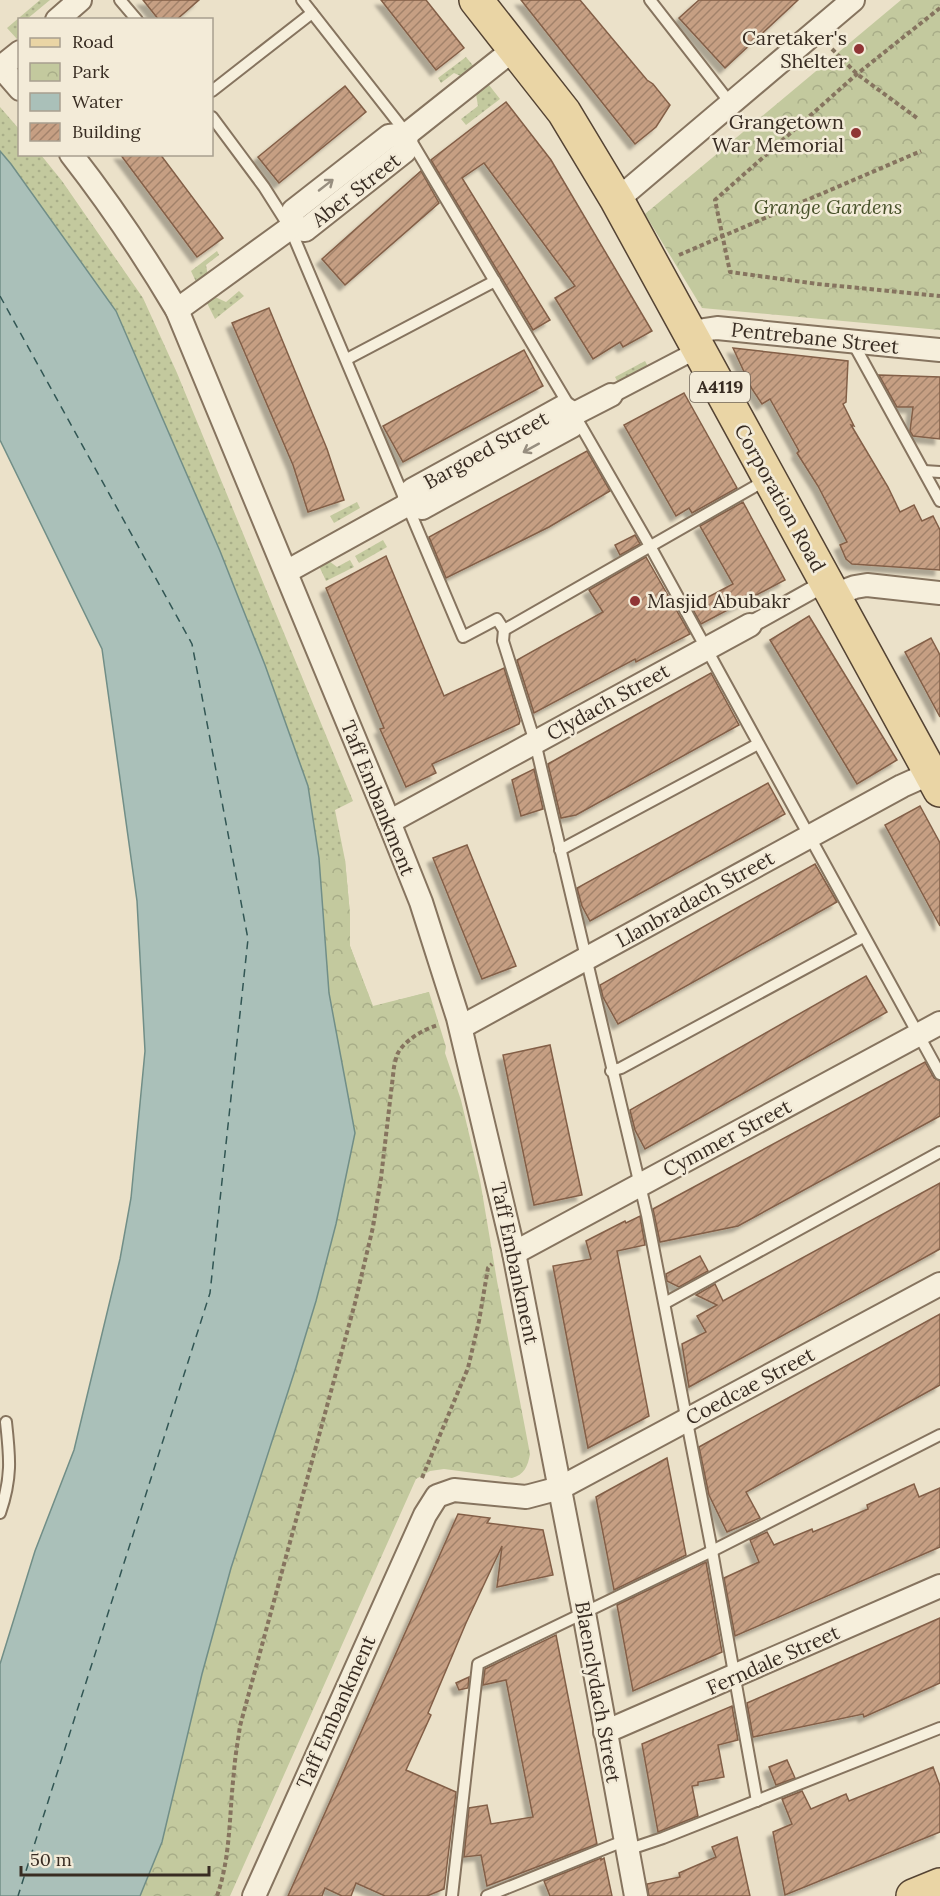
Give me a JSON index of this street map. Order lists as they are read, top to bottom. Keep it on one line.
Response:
{"streets":{"main road":["A4119","Corporation Road"],"street":["Aber Street","Pentrebane Street","Bargoed Street","Clydach Street","Taff Embankment","Llanbradach Street","Cymmer Street","Coedcae Street","Ferndale Street","Blaenclydach Street"]},"crossings":[["Aber Street","Corporation Road"],["Aber Street","Taff Embankment"],["Pentrebane Street","Bargoed Street"],["Pentrebane Street","Corporation Road"],["Bargoed Street","Corporation Road"],["Bargoed Street","Taff Embankment"],["Corporation Road","Clydach Street"],["Corporation Road","Llanbradach Street"],["Clydach Street","Taff Embankment"],["Taff Embankment","Llanbradach Street"],["Taff Embankment","Cymmer Street"],["Taff Embankment","Coedcae Street"],["Taff Embankment","Blaenclydach Street"],["Coedcae Street","Blaenclydach Street"],["Ferndale Street","Blaenclydach Street"]],"parks":["Grange Gardens"],"places":["Caretaker's Shelter","Grangetown War Memorial","Masjid Abubakr"],"legend":["Road","Park","Water","Building"],"scale_bar":"50 m"}
